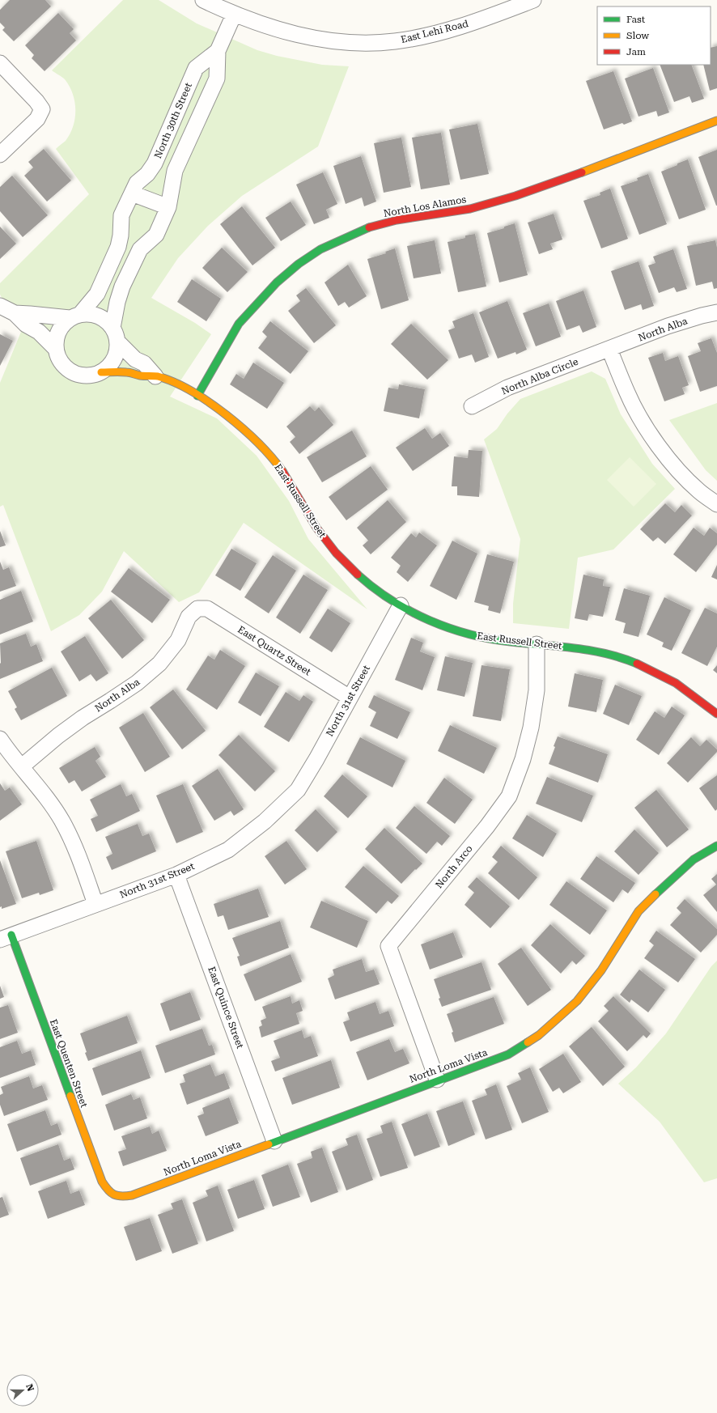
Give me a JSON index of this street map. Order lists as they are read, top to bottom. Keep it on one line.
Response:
{"streets":{"street":["East Lehi Road","North 30th Street","North Los Alamos","North Alba","North Alba Circle","East Russell Street","East Quartz Street","North 31st Street","North Arco","East Quince Street","East Quenten Street","North Loma Vista"]},"crossings":[["East Lehi Road","North 30th Street"],["North 30th Street","East Russell Street"],["North Los Alamos","East Russell Street"],["North Alba","North Alba Circle"],["North Alba","East Quartz Street"],["East Russell Street","North 31st Street"],["East Russell Street","North Arco"],["East Quartz Street","North 31st Street"],["North 31st Street","East Quince Street"],["North 31st Street","East Quenten Street"],["North Arco","North Loma Vista"],["East Quince Street","North Loma Vista"],["East Quenten Street","North Loma Vista"]],"legend":["Fast","Slow","Jam"],"north":"right"}
